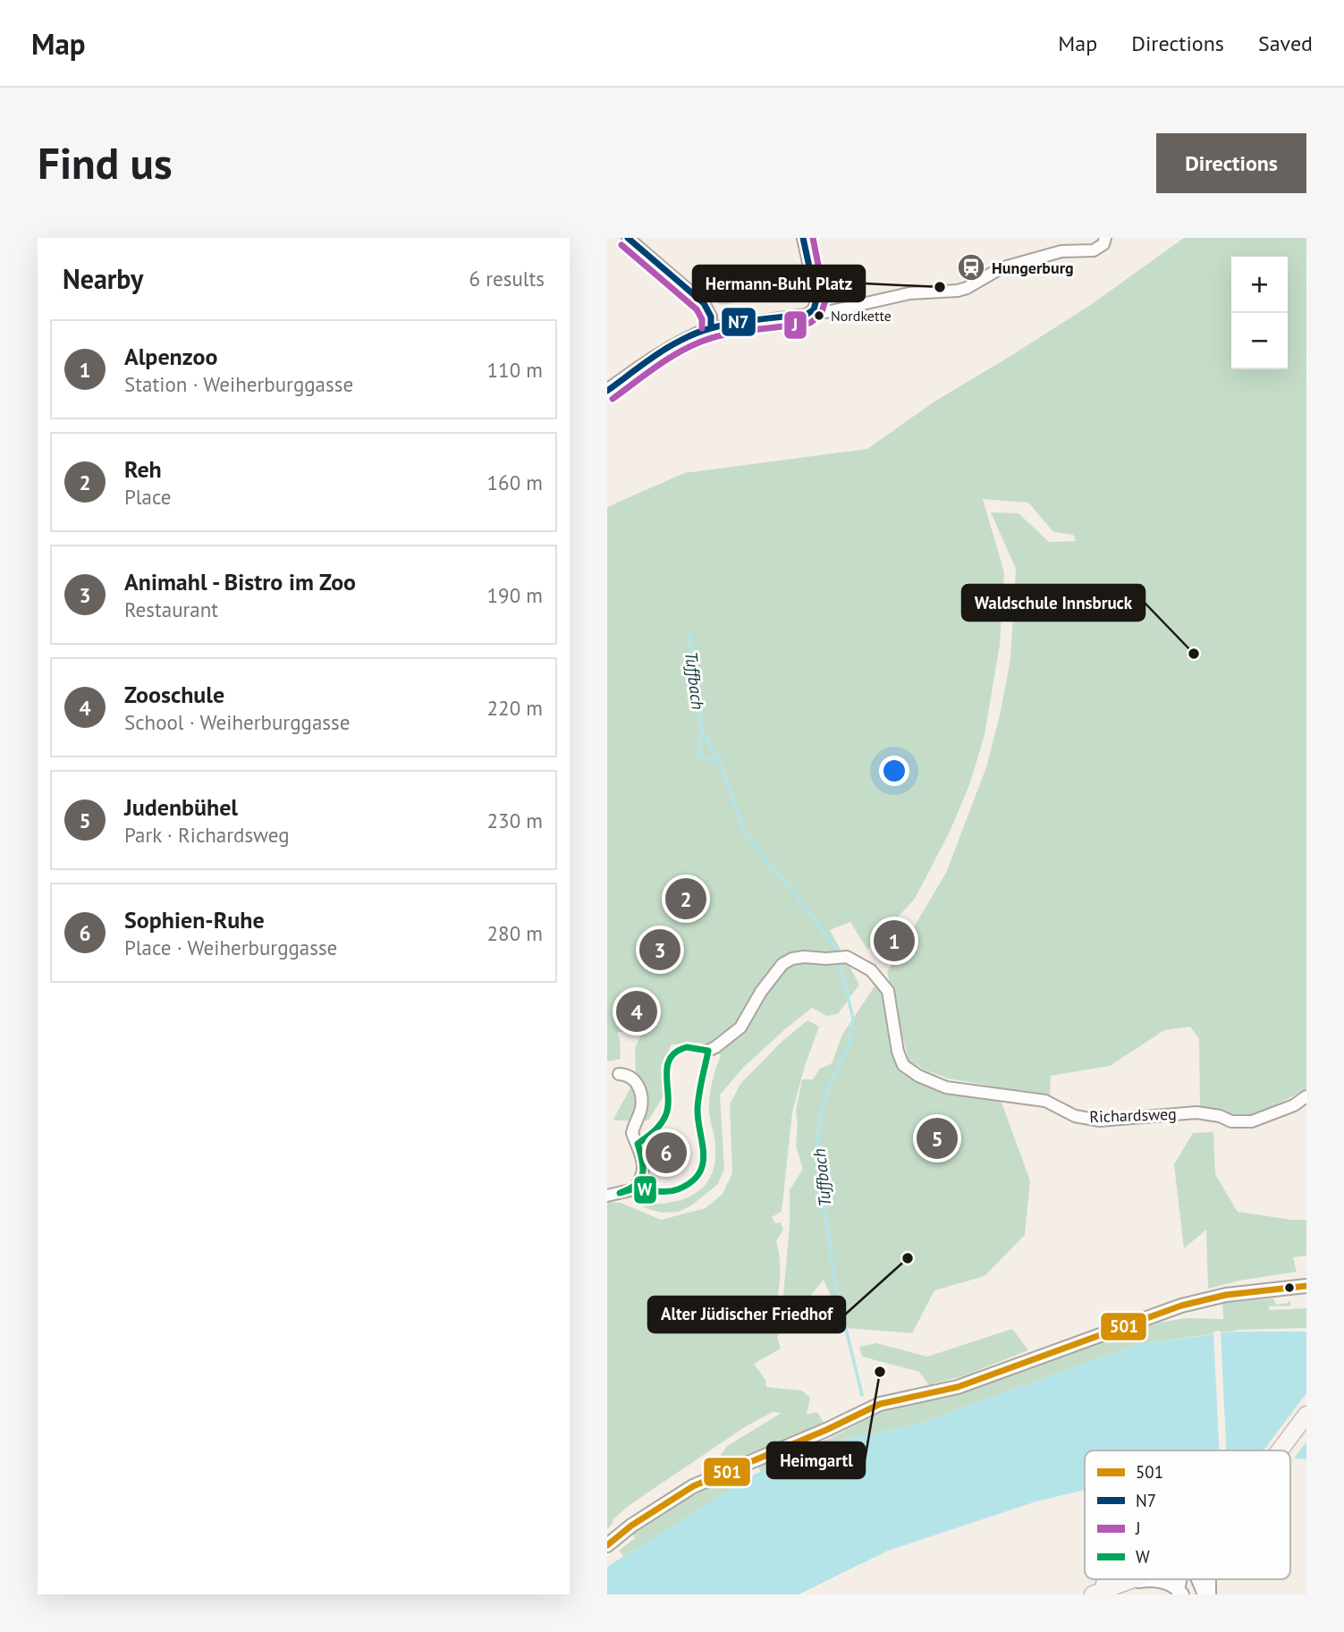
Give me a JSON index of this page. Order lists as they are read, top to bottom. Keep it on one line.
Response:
{"streets":{"street":["Richardsweg"]},"water":["Tuffbach"],"places":{"station":["Hungerburg"],"other":["Hermann-Buhl Platz","Nordkette","Waldschule Innsbruck","Alter Jüdischer Friedhof","Heimgartl"]},"lines":["transit line N7","transit line J","transit line W","transit line 501"],"legend":["501","N7","J","W"],"page":{"header":"Map","nav":["Map","Directions","Saved"],"buttons":"Directions","title":"Find us","heading":["Nearby","6 results"],"map_buttons":["+","−"],"list":[{"mark":"1","name":"Alpenzoo","note":"Station · Weiherburggasse","value":"110 m"},{"mark":"2","name":"Reh","note":"Place","value":"160 m"},{"mark":"3","name":"Animahl - Bistro im Zoo","note":"Restaurant","value":"190 m"},{"mark":"4","name":"Zooschule","note":"School · Weiherburggasse","value":"220 m"},{"mark":"5","name":"Judenbühel","note":"Park · Richardsweg","value":"230 m"},{"mark":"6","name":"Sophien-Ruhe","note":"Place · Weiherburggasse","value":"280 m"}],"pins":["2","1","3","4","5","6"]}}
